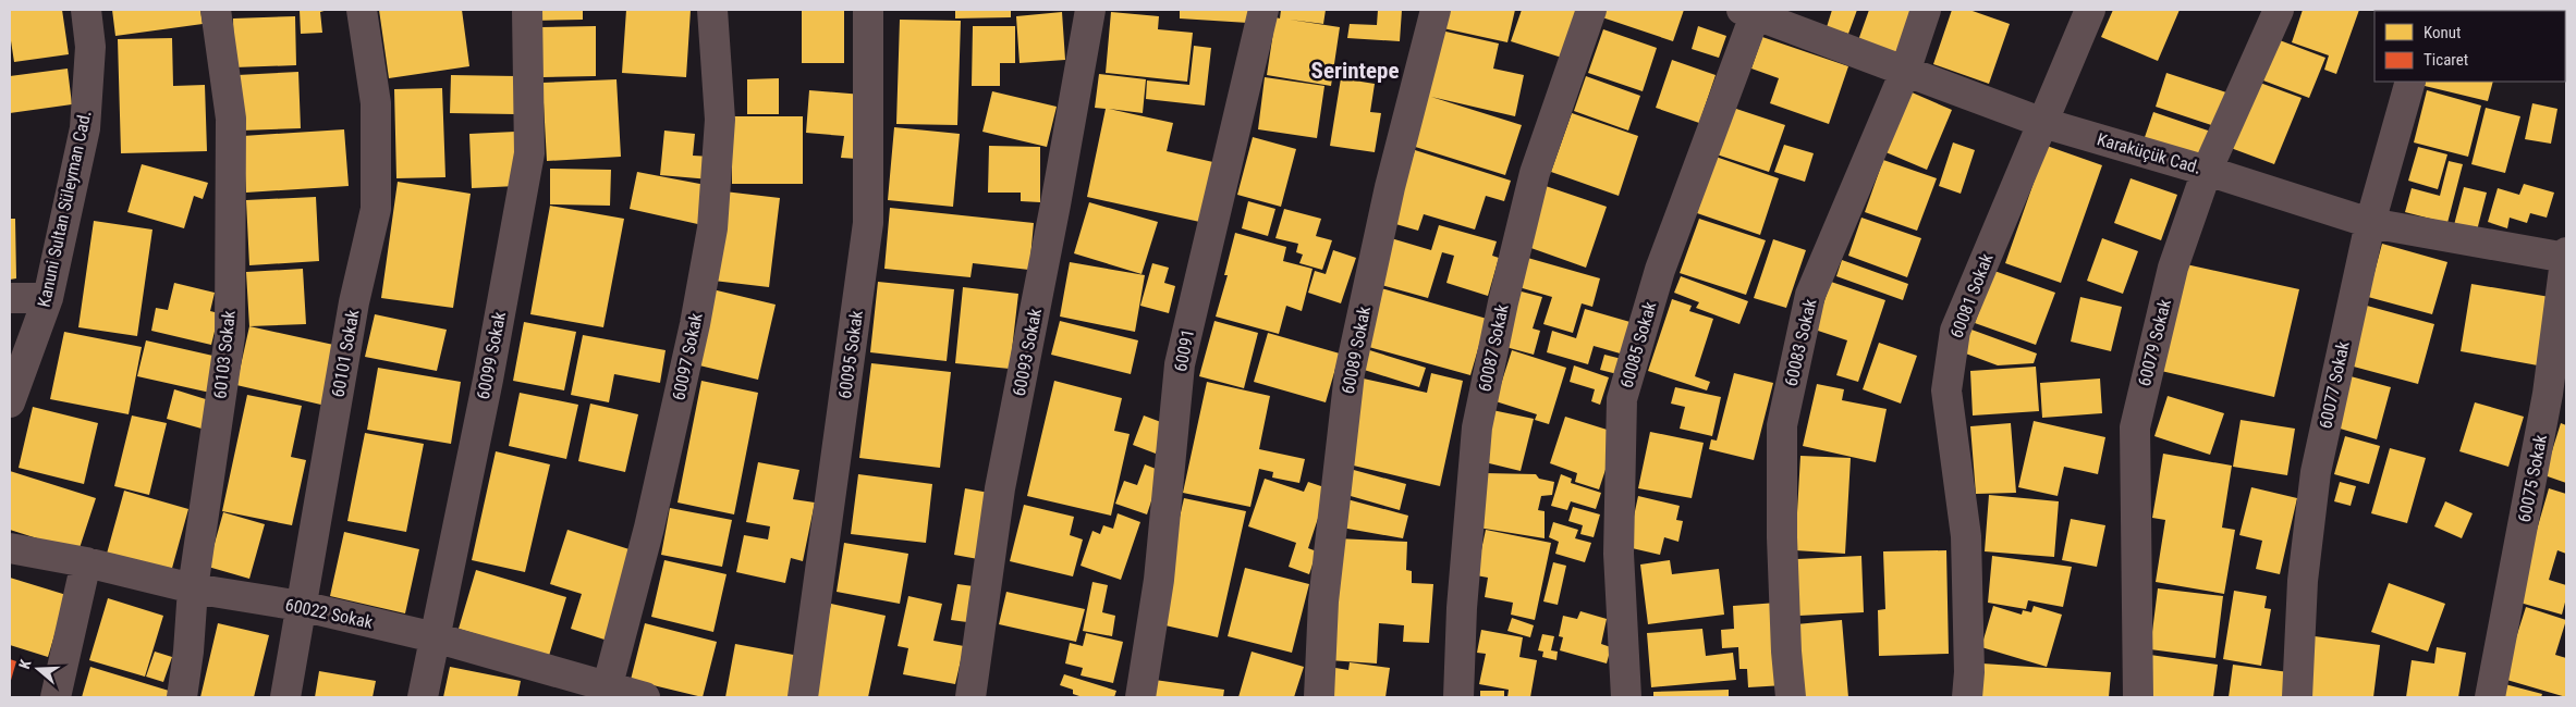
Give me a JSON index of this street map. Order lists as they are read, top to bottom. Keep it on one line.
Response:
{"streets":{"street":["Karaküçük Cad.","Kanuni Sultan Süleyman Cad.","60081 Sokak","60083 Sokak","60079 Sokak","60085 Sokak","60087 Sokak","60091","60089 Sokak","60093 Sokak","60101 Sokak","60103 Sokak","60095 Sokak","60099 Sokak","60097 Sokak","60077 Sokak","60075 Sokak","60022 Sokak"]},"crossings":[["Karaküçük Cad.","60081 Sokak"],["Karaküçük Cad.","60083 Sokak"],["Karaküçük Cad.","60079 Sokak"],["Karaküçük Cad.","60085 Sokak"],["Karaküçük Cad.","60077 Sokak"],["Karaküçük Cad.","60075 Sokak"],["60101 Sokak","60022 Sokak"],["60103 Sokak","60022 Sokak"],["60099 Sokak","60022 Sokak"],["60097 Sokak","60022 Sokak"]],"districts":["Serintepe"],"legend":["Konut","Ticaret"],"north":"left"}
